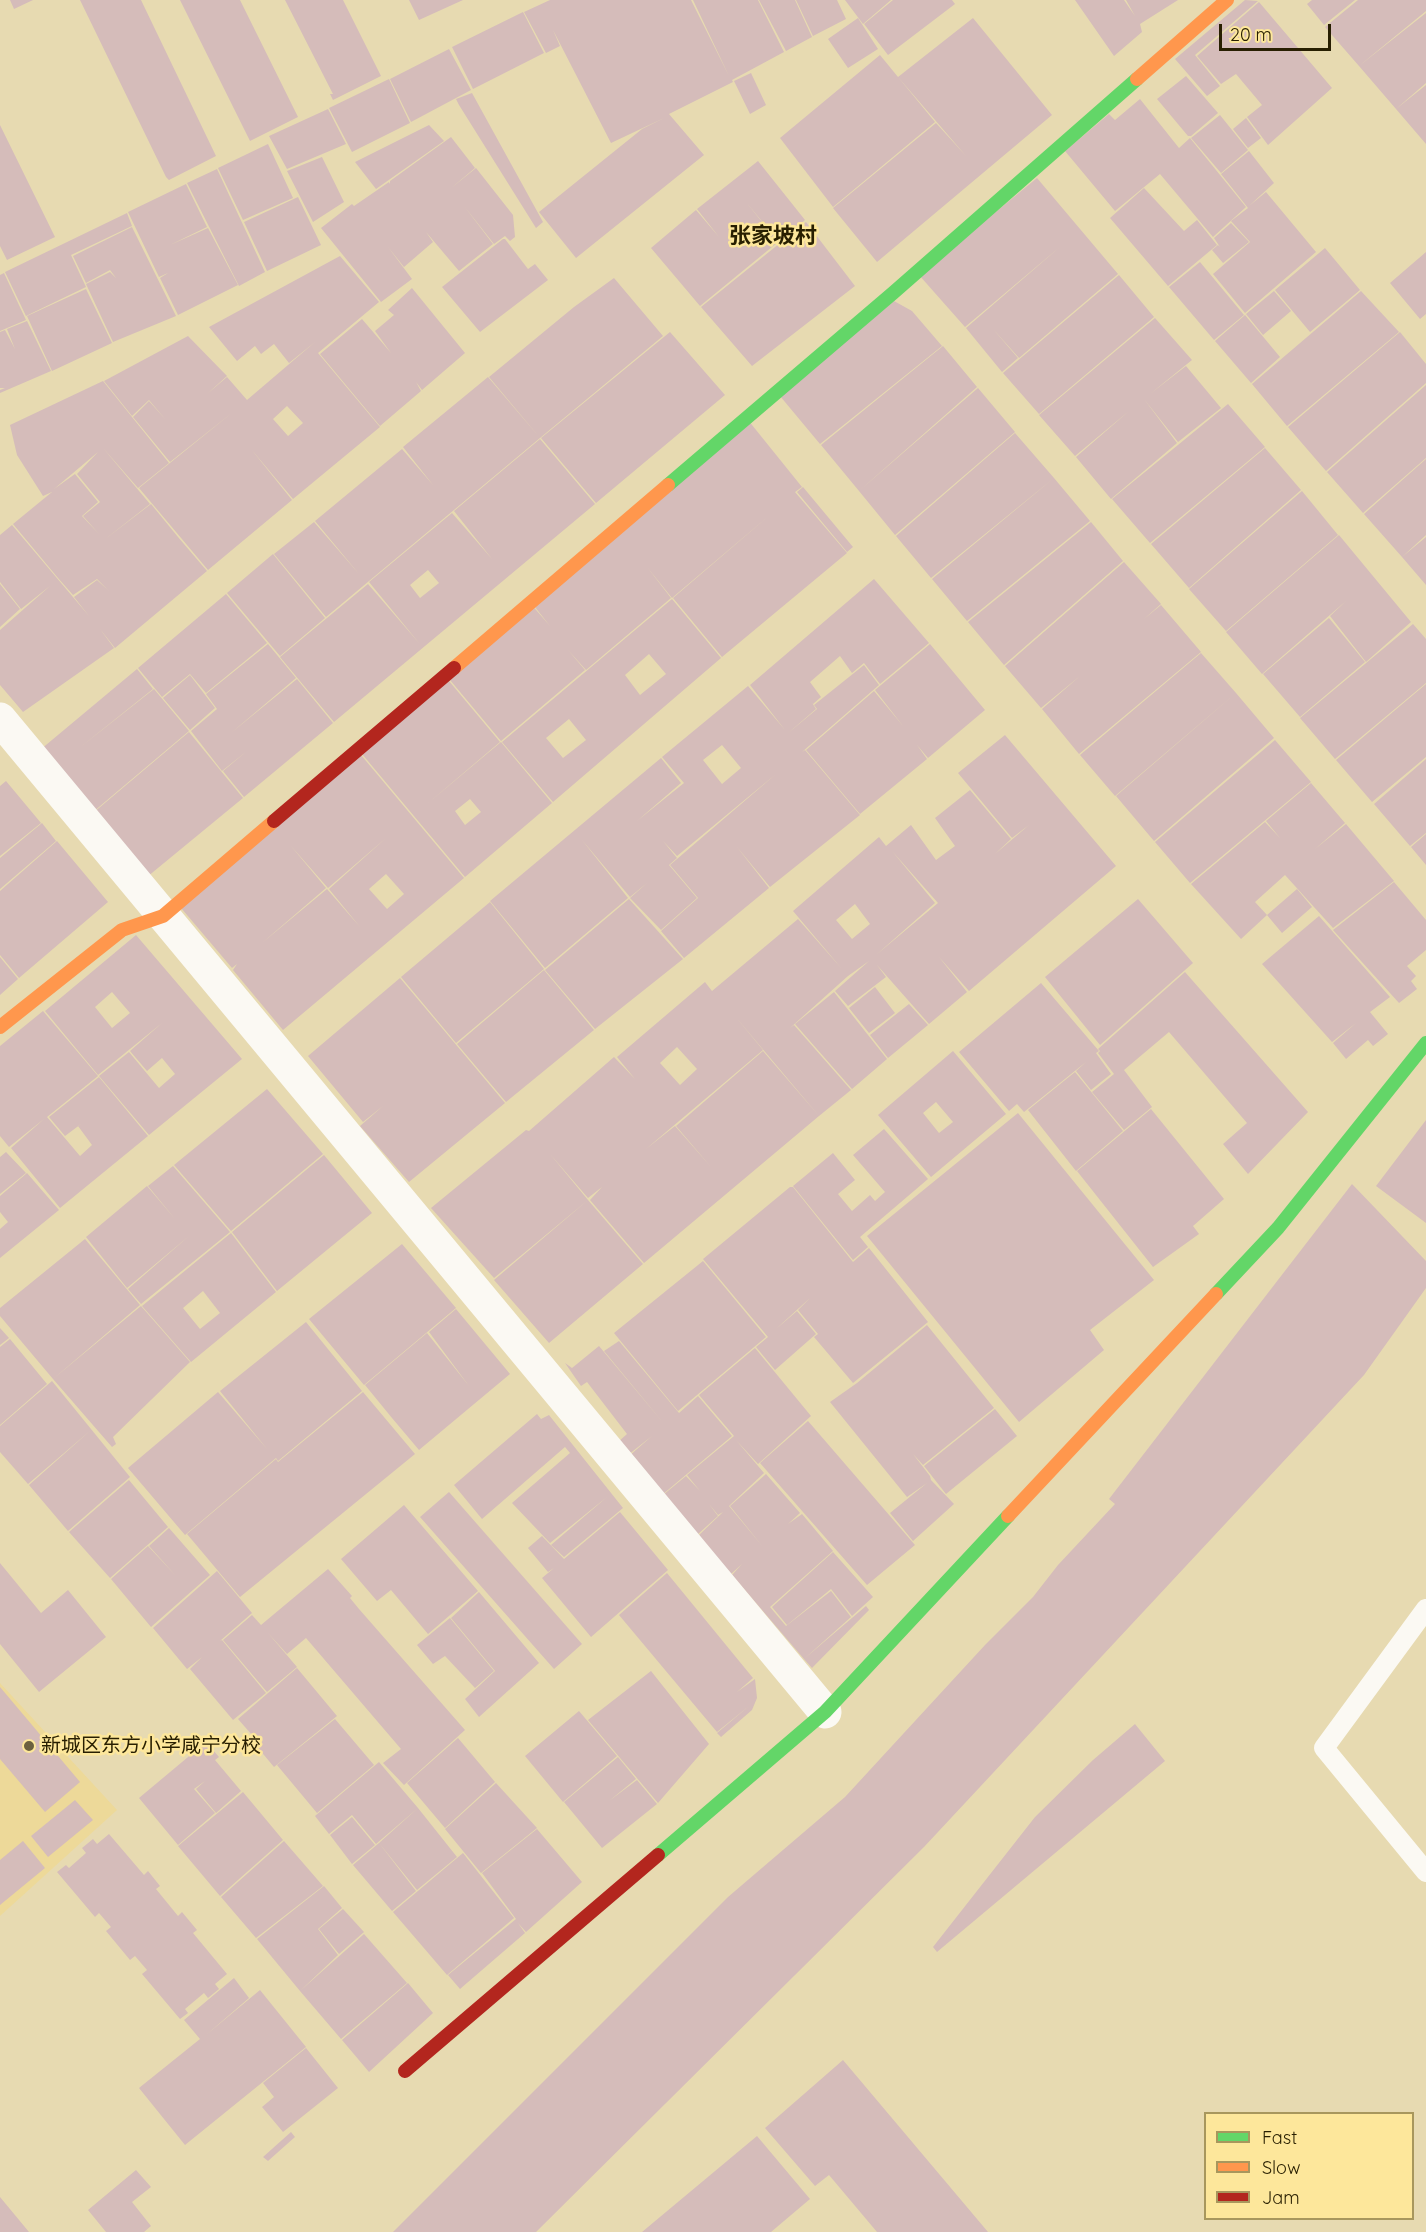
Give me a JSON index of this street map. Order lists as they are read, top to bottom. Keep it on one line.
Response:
{"districts":["张家坡村"],"places":["新城区东方小学咸宁分校"],"legend":["Fast","Slow","Jam"],"scale_bar":"20 m"}
